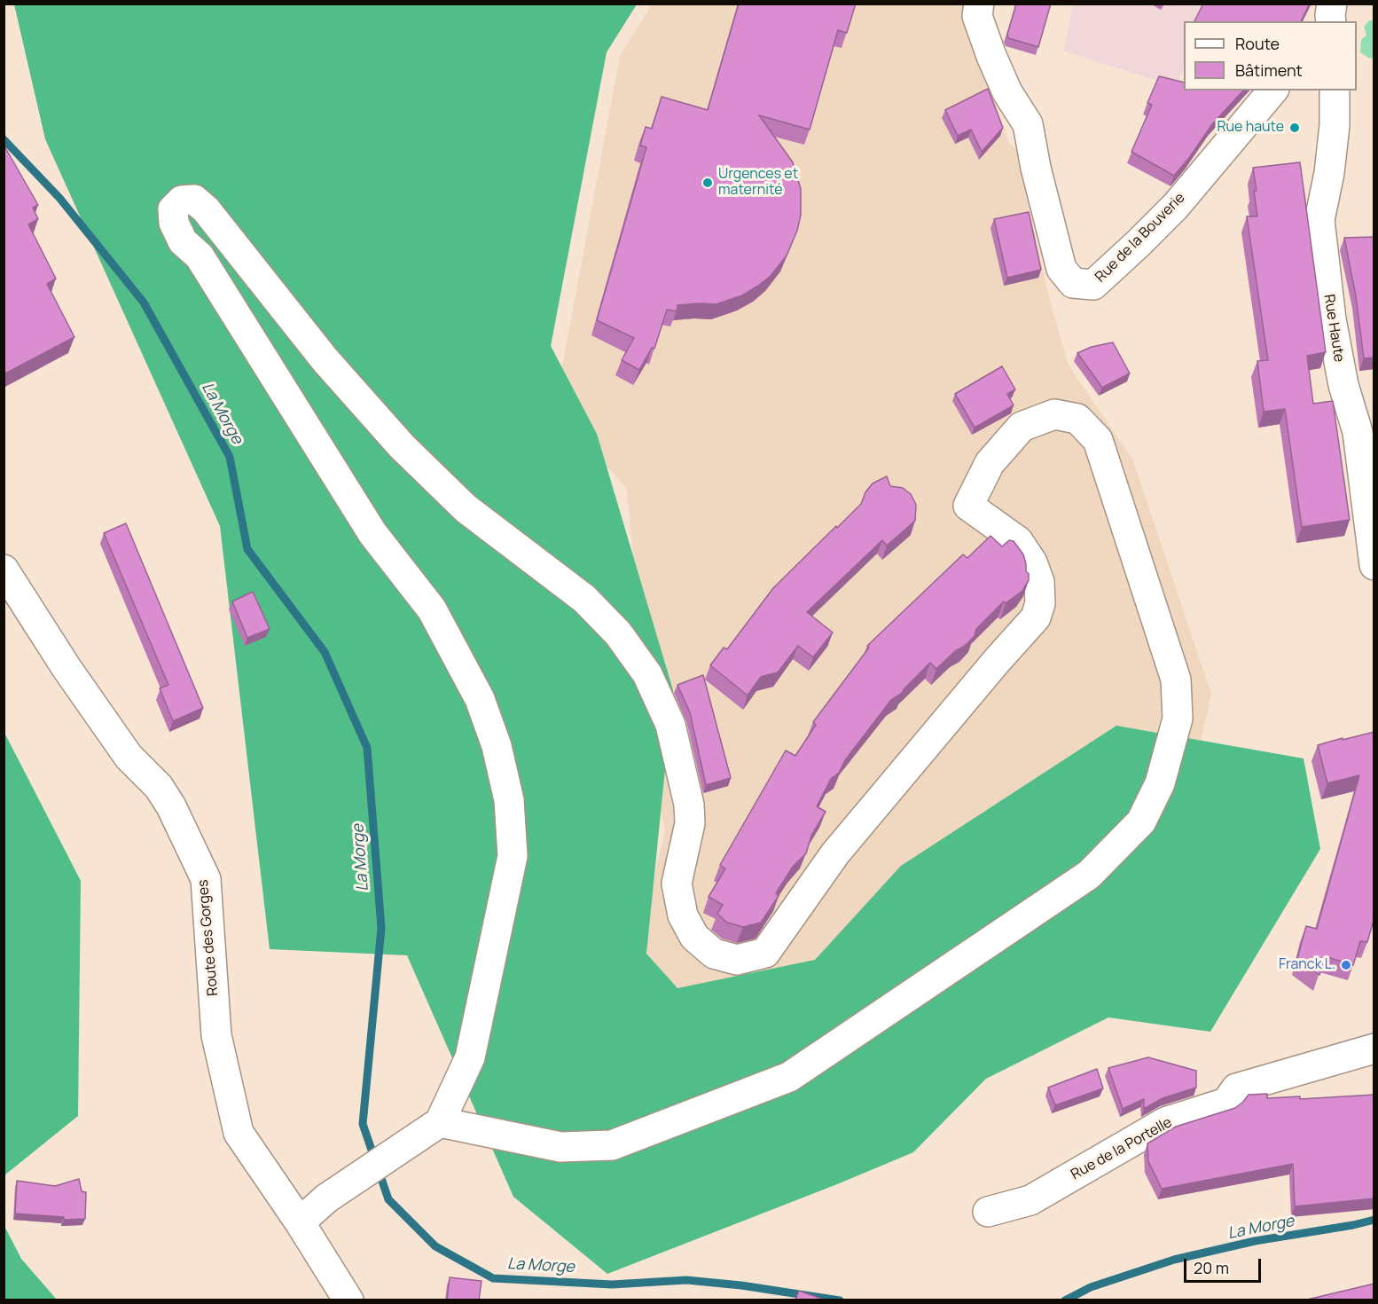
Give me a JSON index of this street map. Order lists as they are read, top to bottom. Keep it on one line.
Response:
{"streets":{"street":["Rue de la Bouverie","Rue Haute","Route des Gorges","Rue de la Portelle"]},"water":["La Morge"],"places":["Rue haute","Urgences et maternité","Franck L."],"legend":["Route","Bâtiment"],"scale_bar":"20 m"}
